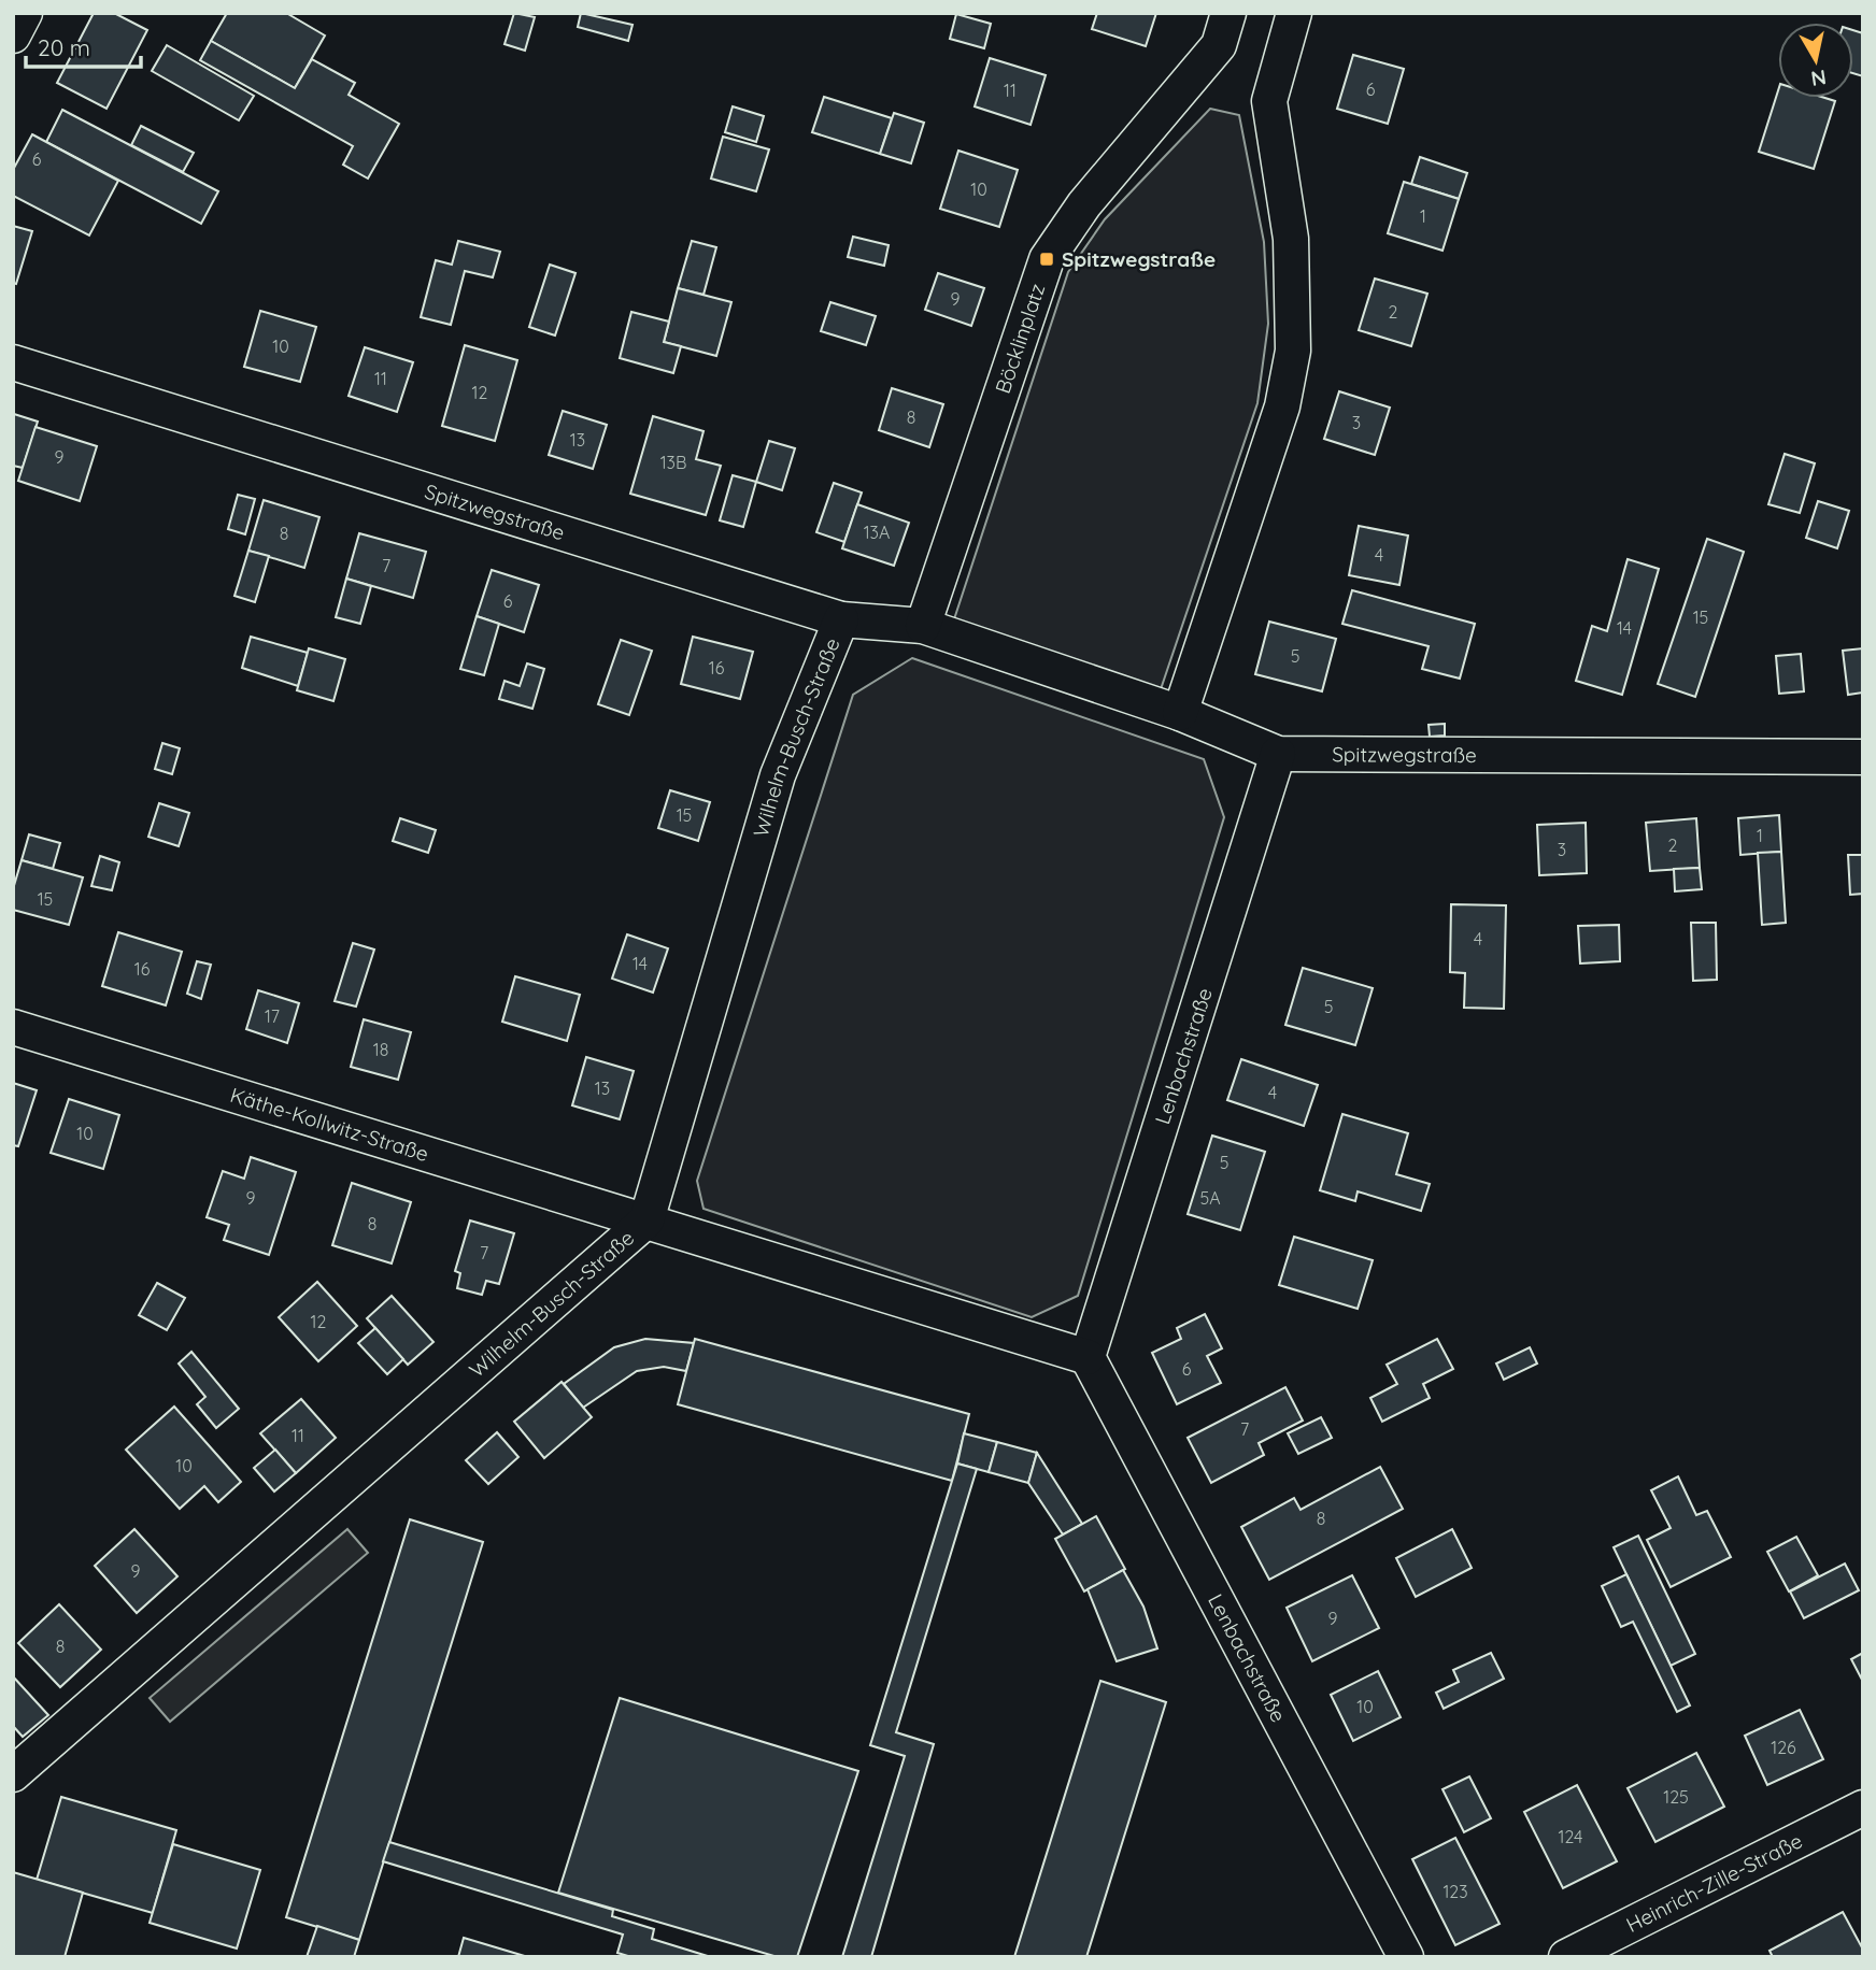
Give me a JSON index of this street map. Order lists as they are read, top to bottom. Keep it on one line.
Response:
{"streets":{"street":["Böcklinplatz","Spitzwegstraße","Wilhelm-Busch-Straße","Lenbachstraße","Käthe-Kollwitz-Straße","Heinrich-Zille-Straße"]},"crossings":[["Böcklinplatz","Spitzwegstraße"],["Spitzwegstraße","Wilhelm-Busch-Straße"],["Spitzwegstraße","Lenbachstraße"],["Wilhelm-Busch-Straße","Käthe-Kollwitz-Straße"]],"places":{"transit":["Spitzwegstraße"]},"house_numbers":["6","11","6","10","1","9","2","10","11","12","8","3","13","9","13B","13A","8","4","7","6","15","14","5","16","15","1","2","3","15","4","14","16","5","17","18","13","4","10","5","9","5A","8","7","12","6","7","11","10","8","9","9","8","10","126","125","124","123"],"scale_bar":"20 m","north":"bottom"}
